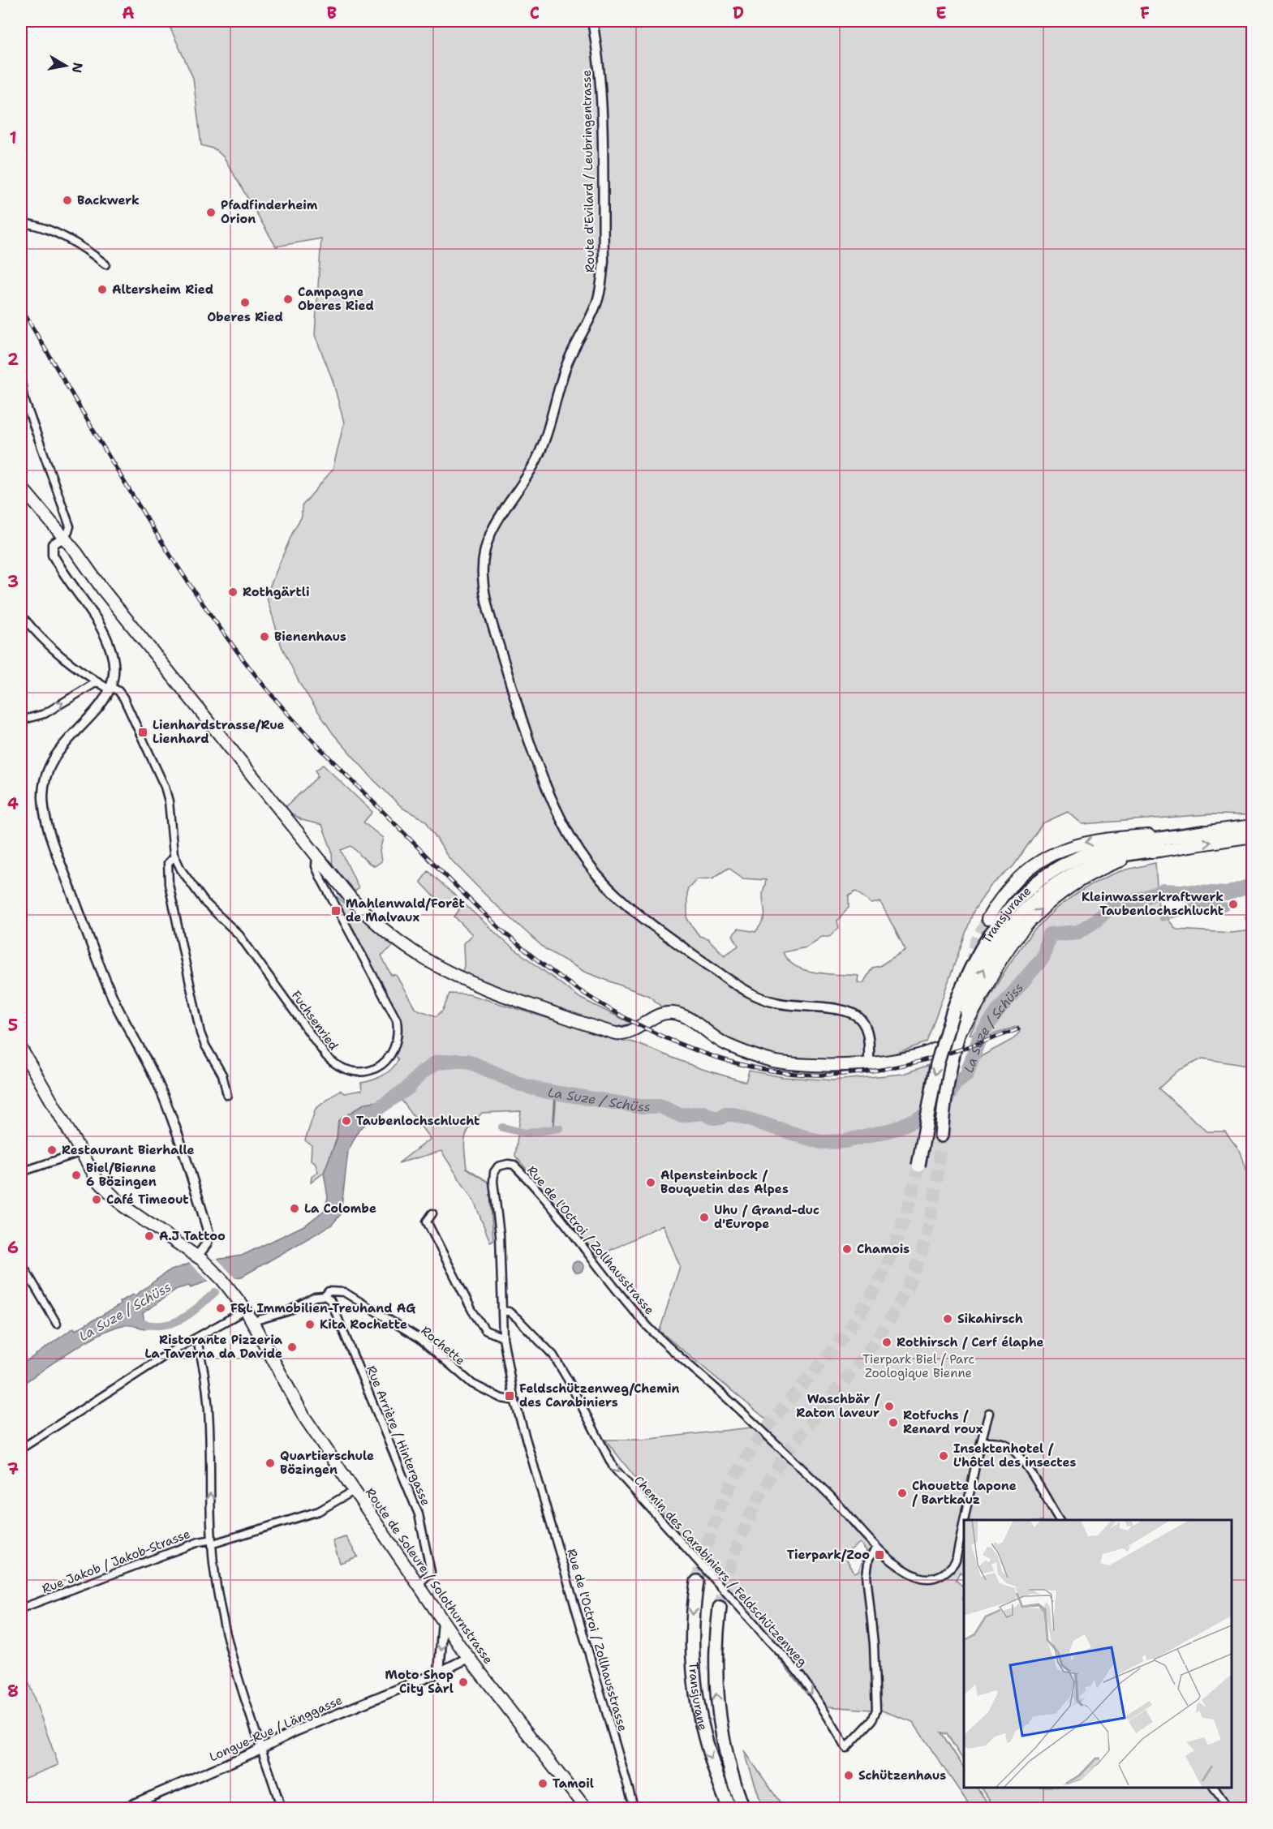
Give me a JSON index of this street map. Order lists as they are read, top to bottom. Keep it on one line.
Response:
{"streets":{"highway":["Transjurane"],"main road":["Route de Soleure / Solothurnstrasse"],"street":["Route d'Evilard / Leubringentrasse","Fuchsenried","Rue de l'Octroi / Zollhausstrasse","Rochette","Rue Arrière / Hintergasse","Rue Jakob / Jakob-Strasse","Chemin des Carabiniers / Feldschützenweg","Longue-Rue / Länggasse"]},"crossings":[["Rue de l'Octroi / Zollhausstrasse","Rochette"],["Rue de l'Octroi / Zollhausstrasse","Chemin des Carabiniers / Feldschützenweg"],["Rochette","Rue Arrière / Hintergasse"],["Rochette","Route de Soleure / Solothurnstrasse"],["Rue Arrière / Hintergasse","Route de Soleure / Solothurnstrasse"],["Rue Jakob / Jakob-Strasse","Route de Soleure / Solothurnstrasse"],["Route de Soleure / Solothurnstrasse","Longue-Rue / Länggasse"]],"water":["La Suze / Schüss"],"parks":["Tierpark Biel / Parc Zoologique Bienne"],"places":{"other":["Backwerk","Pfadfinderheim Orion","Altersheim Ried","Campagne Oberes Ried","Oberes Ried","Rothgärtli","Bienenhaus","Kleinwasserkraftwerk Taubenlochschlucht","Taubenlochschlucht","Restaurant Bierhalle","Biel/Bienne 6 Bözingen","Alpensteinbock / Bouquetin des Alpes","Café Timeout","La Colombe","Uhu / Grand-duc d'Europe","A.J Tattoo","Chamois","F&L Immobilien-Treuhand AG","Sikahirsch","Kita Rochette","Rothirsch / Cerf élaphe","Ristorante Pizzeria La Taverna da Davide","Waschbär / Raton laveur","Rotfuchs / Renard roux","Insektenhotel / L'hôtel des insectes","Quartierschule Bözingen","Chouette lapone / Bartkauz","Moto Shop City Sàrl","Schützenhaus","Tamoil"],"transit":["Lienhardstrasse/Rue Lienhard","Mahlenwald/Forêt de Malvaux","Feldschützenweg/Chemin des Carabiniers","Tierpark/Zoo"]},"north":"right","grid":{"columns":["A","B","C","D","E","F"],"rows":["1","2","3","4","5","6","7","8"]}}
